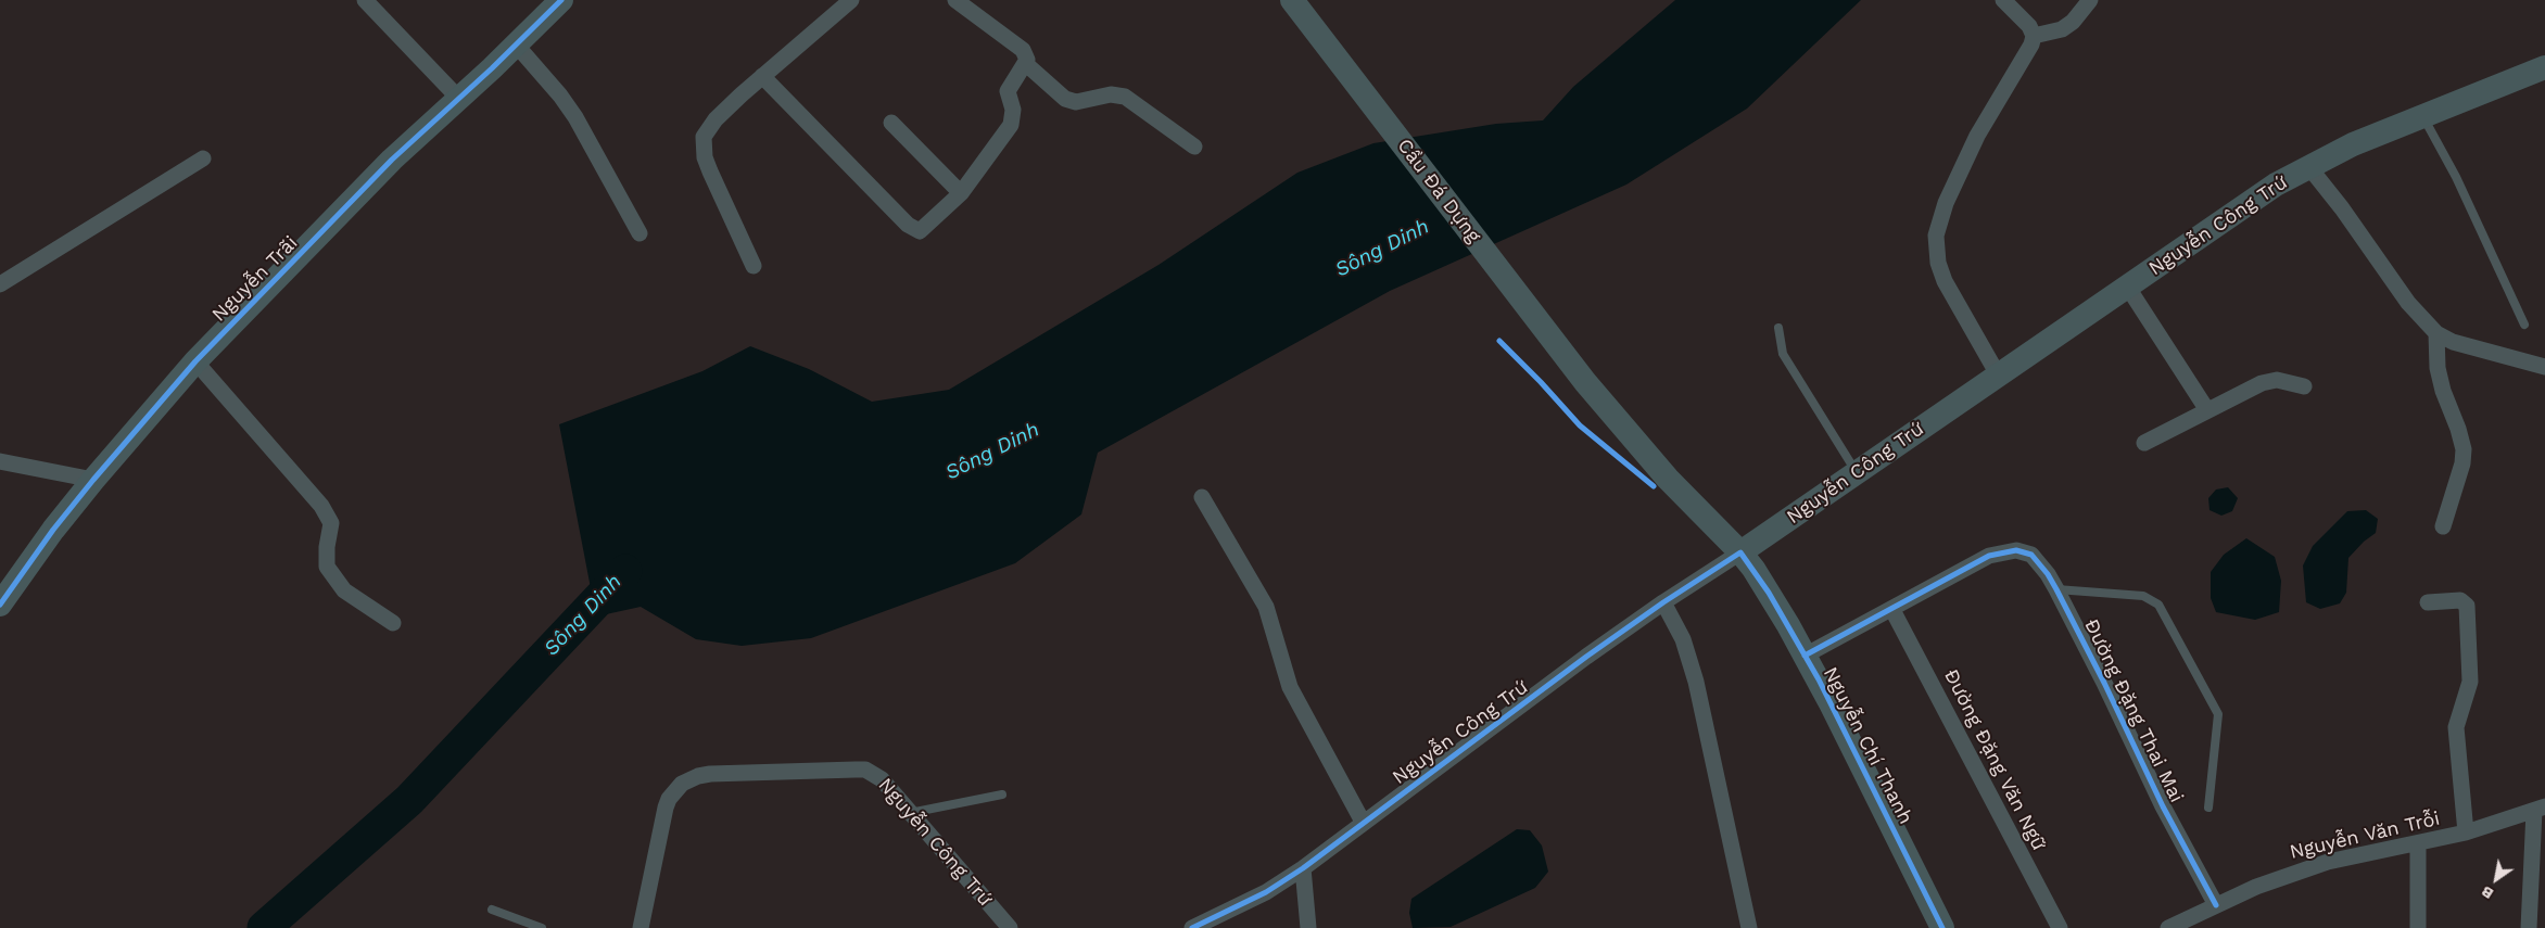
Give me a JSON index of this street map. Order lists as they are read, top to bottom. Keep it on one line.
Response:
{"streets":{"main road":["Cầu Đá Dựng","Nguyễn Công Trứ","Nguyễn Trãi","Nguyễn Chí Thanh"],"street":["Đường Đặng Thai Mai","Đường Đặng Văn Ngữ","Nguyễn Văn Trỗi"]},"crossings":[["Cầu Đá Dựng","Nguyễn Chí Thanh"],["Nguyễn Công Trứ","Nguyễn Chí Thanh"],["Đường Đặng Thai Mai","Nguyễn Chí Thanh"],["Đường Đặng Thai Mai","Đường Đặng Văn Ngữ"],["Đường Đặng Thai Mai","Nguyễn Văn Trỗi"]],"water":["Sông Dinh"],"north":"bottom left"}
